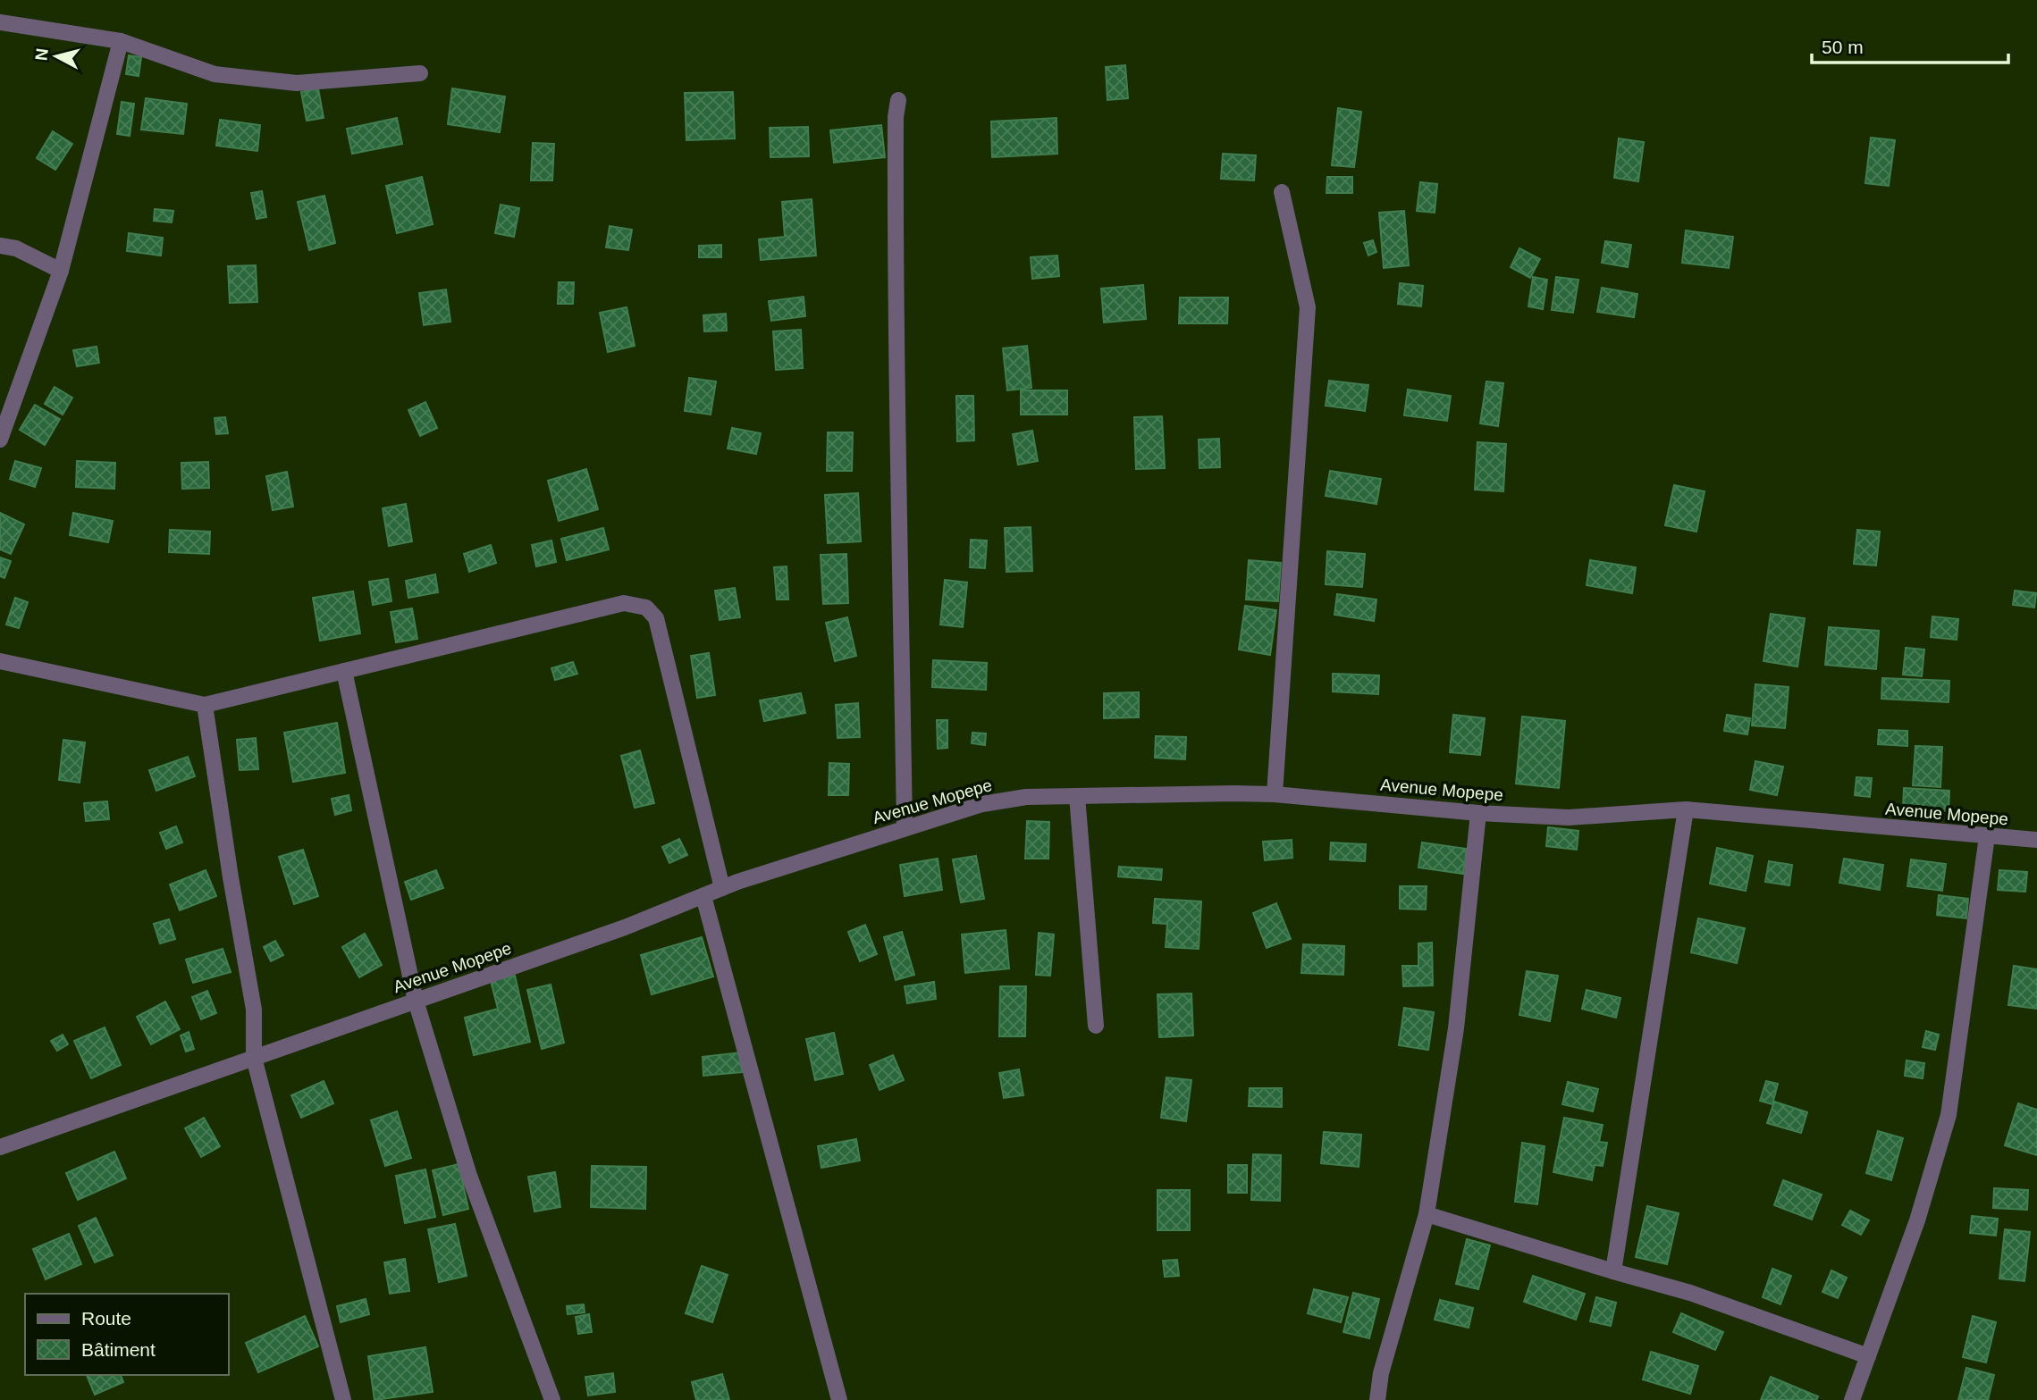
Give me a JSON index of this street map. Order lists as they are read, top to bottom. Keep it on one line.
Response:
{"streets":{"street":["Avenue Mopepe"]},"legend":["Route","Bâtiment"],"scale_bar":"50 m","north":"left"}
